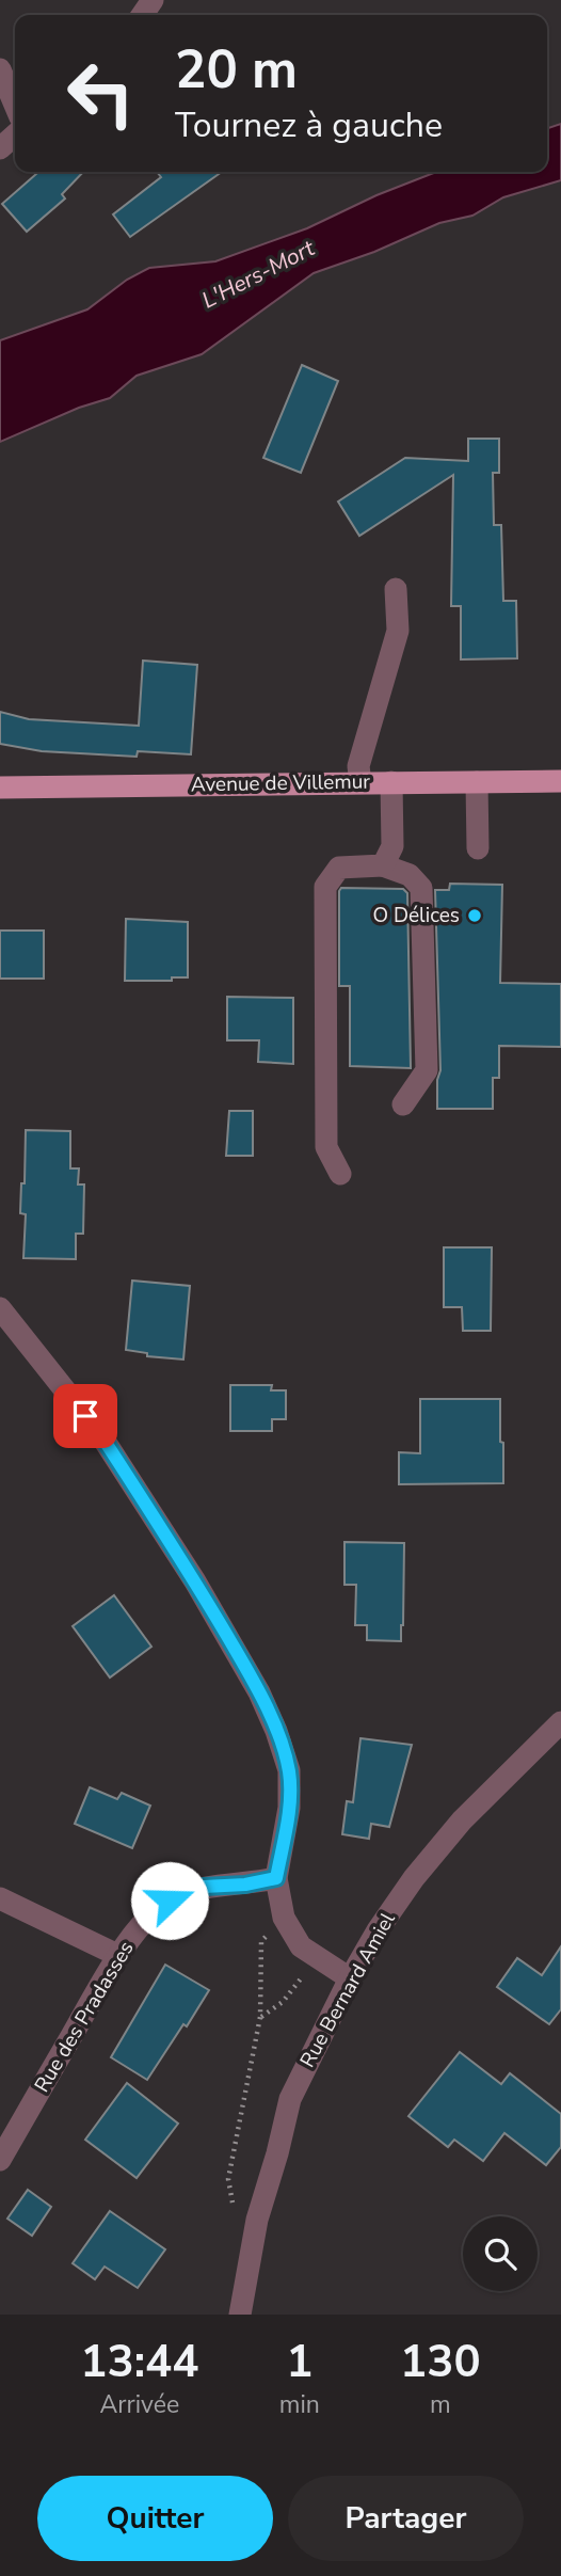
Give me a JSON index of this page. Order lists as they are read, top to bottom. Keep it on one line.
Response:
{"streets":{"main road":["Avenue de Villemur"],"street":["Rue Bernard Amiel","Rue des Pradasses"]},"water":["L'Hers-Mort"],"places":["O Délices"],"page":{"turn":["20 m","Tournez à gauche"],"eta":["13:44","Arrivée","1","min","130","m"],"buttons":["Quitter","Partager"]}}
